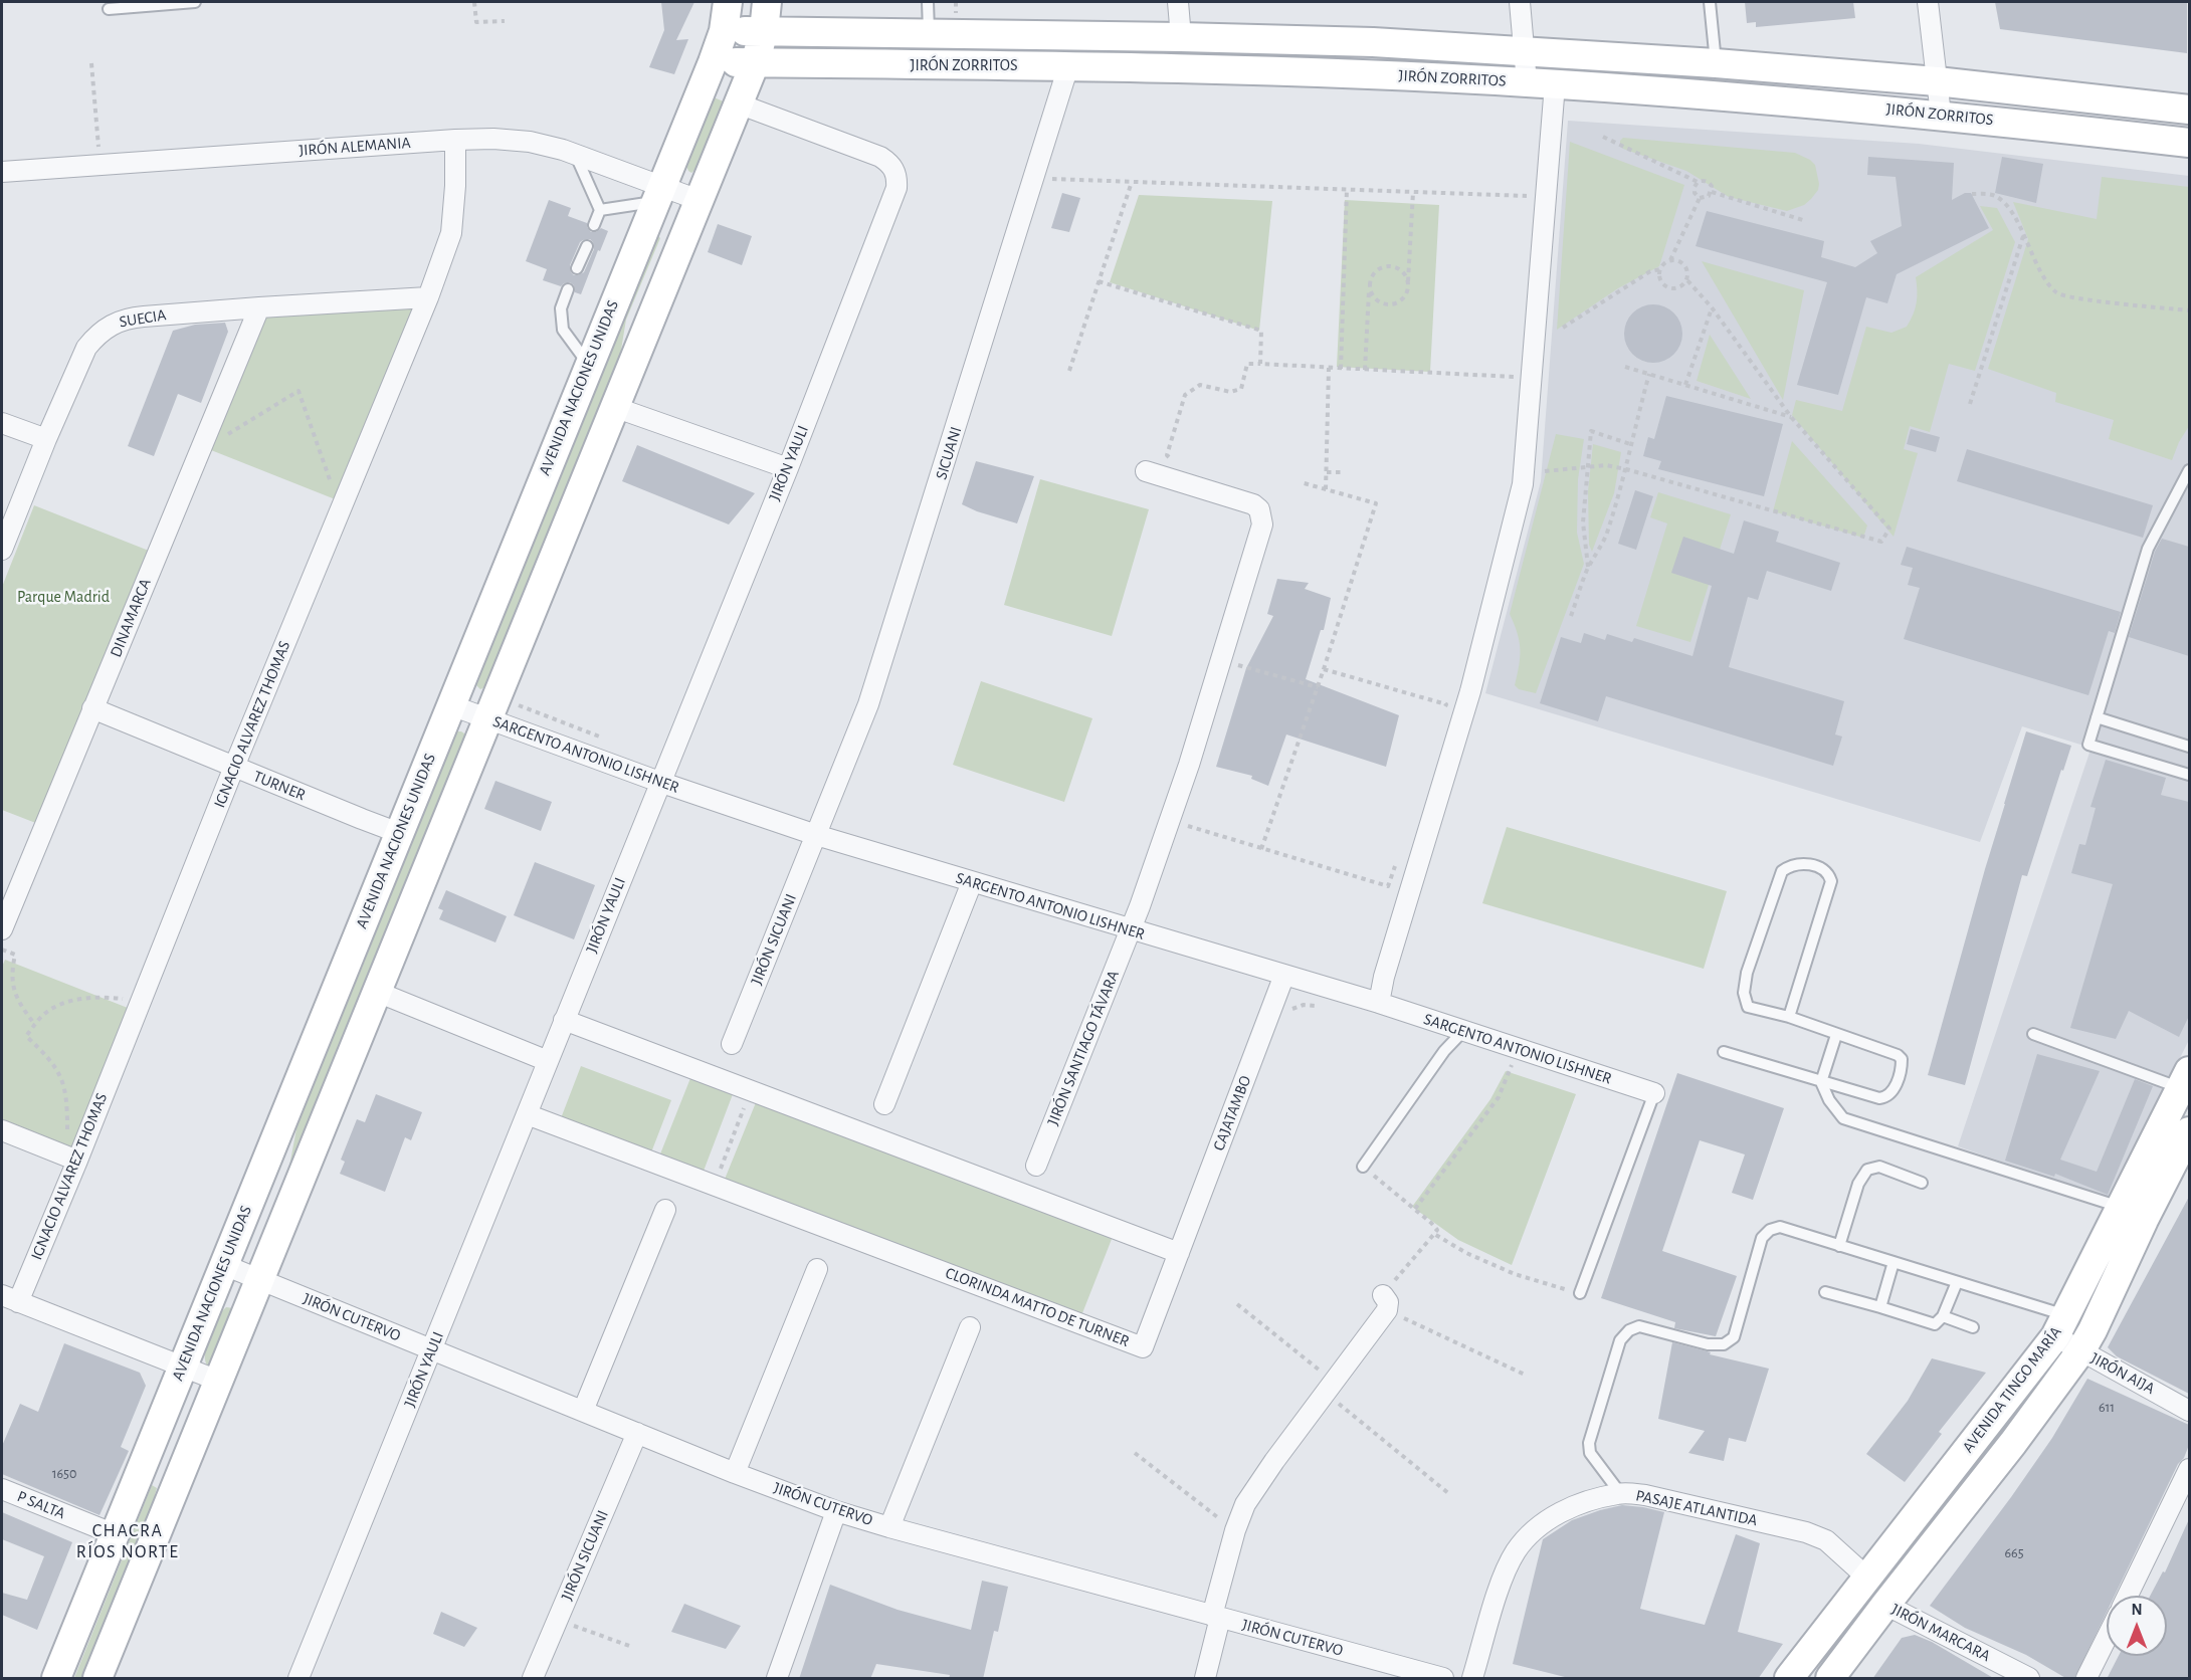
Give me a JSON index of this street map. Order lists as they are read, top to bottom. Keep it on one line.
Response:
{"streets":{"main road":["JIRÓN ZORRITOS","AVENIDA NACIONES UNIDAS","AVENIDA TINGO MARÍA"],"street":["JIRÓN ALEMANIA","SUECIA","SICUANI","JIRÓN YAULI","DINAMARCA","IGNACIO ALVAREZ THOMAS","SARGENTO ANTONIO LISHNER","TURNER","JIRÓN SICUANI","JIRÓN SANTIAGO TÁVARA","CAJATAMBO","CLORINDA MATTO DE TURNER","JIRÓN CUTERVO","JIRÓN AIJA","P SALTA","PASAJE ATLANTIDA","JIRÓN MARCARA"]},"crossings":[["JIRÓN ZORRITOS","AVENIDA NACIONES UNIDAS"],["JIRÓN ZORRITOS","SICUANI"],["JIRÓN ALEMANIA","AVENIDA NACIONES UNIDAS"],["JIRÓN ALEMANIA","IGNACIO ALVAREZ THOMAS"],["SUECIA","DINAMARCA"],["SUECIA","IGNACIO ALVAREZ THOMAS"],["AVENIDA NACIONES UNIDAS","SARGENTO ANTONIO LISHNER"],["AVENIDA NACIONES UNIDAS","TURNER"],["AVENIDA NACIONES UNIDAS","JIRÓN CUTERVO"],["AVENIDA NACIONES UNIDAS","P SALTA"],["SICUANI","SARGENTO ANTONIO LISHNER"],["SICUANI","JIRÓN SICUANI"],["JIRÓN YAULI","SARGENTO ANTONIO LISHNER"],["JIRÓN YAULI","CLORINDA MATTO DE TURNER"],["JIRÓN YAULI","JIRÓN CUTERVO"],["DINAMARCA","TURNER"],["IGNACIO ALVAREZ THOMAS","TURNER"],["SARGENTO ANTONIO LISHNER","JIRÓN SICUANI"],["SARGENTO ANTONIO LISHNER","JIRÓN SANTIAGO TÁVARA"],["SARGENTO ANTONIO LISHNER","CAJATAMBO"],["JIRÓN SICUANI","JIRÓN CUTERVO"],["CAJATAMBO","CLORINDA MATTO DE TURNER"],["JIRÓN AIJA","AVENIDA TINGO MARÍA"],["AVENIDA TINGO MARÍA","PASAJE ATLANTIDA"],["AVENIDA TINGO MARÍA","JIRÓN MARCARA"]],"districts":["CHACRA RÍOS NORTE"],"parks":["Parque Madrid"],"house_numbers":["611","1650","665"],"north":"top"}
